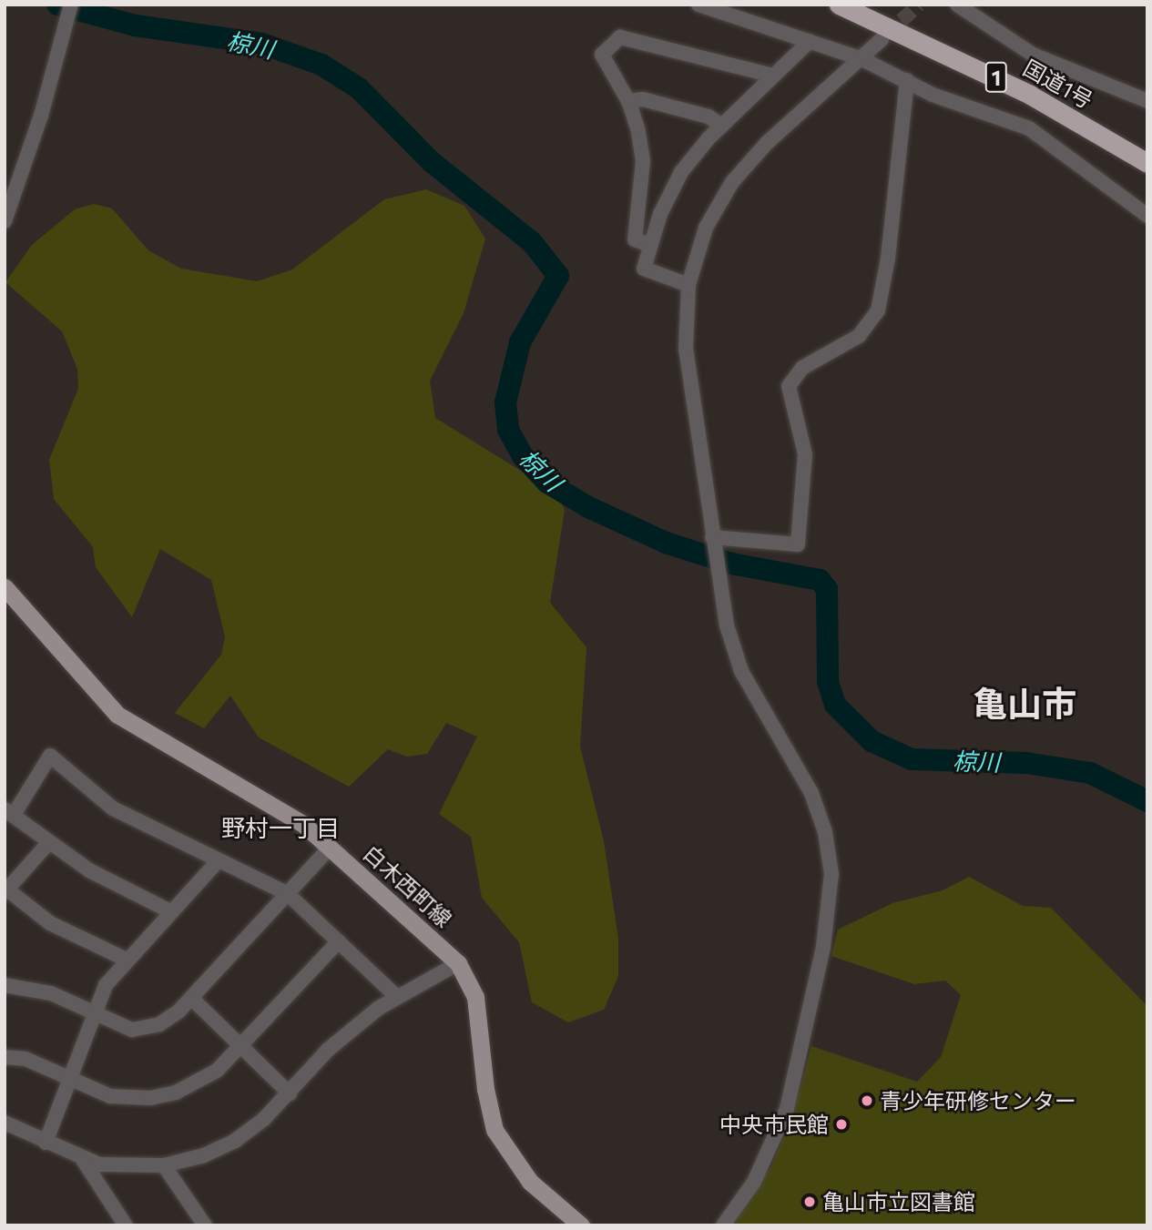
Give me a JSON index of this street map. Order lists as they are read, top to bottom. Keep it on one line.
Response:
{"streets":{"highway":["1","国道1号"],"main road":["白木西町線"]},"crossings":[["1","国道1号"]],"districts":["亀山市","野村一丁目"],"water":["椋川"],"places":["青少年研修センター","中央市民館","亀山市立図書館"]}
